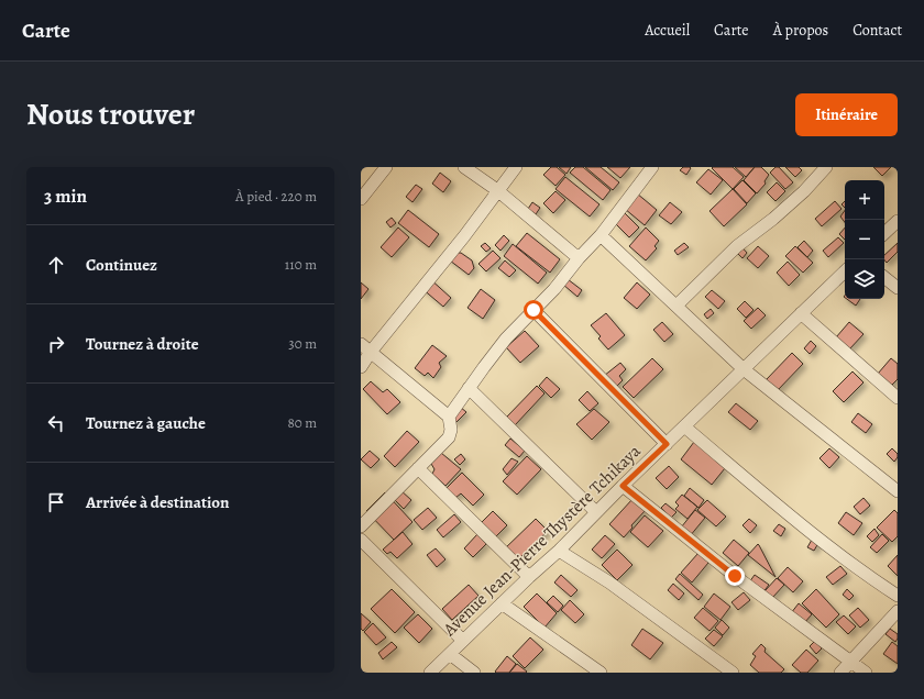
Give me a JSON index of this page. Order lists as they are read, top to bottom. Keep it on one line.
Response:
{"streets":{"street":["Avenue Jean-Pierre Thystère Tchikaya"]},"page":{"header":"Carte","nav":["Accueil","Carte","À propos","Contact"],"title":"Nous trouver","buttons":"Itinéraire","heading":["3 min","À pied · 220 m"],"map_buttons":["+","−"],"list":[["Continuez","110 m"],["Tournez à droite","30 m"],["Tournez à gauche","80 m"],"Arrivée à destination"]}}
